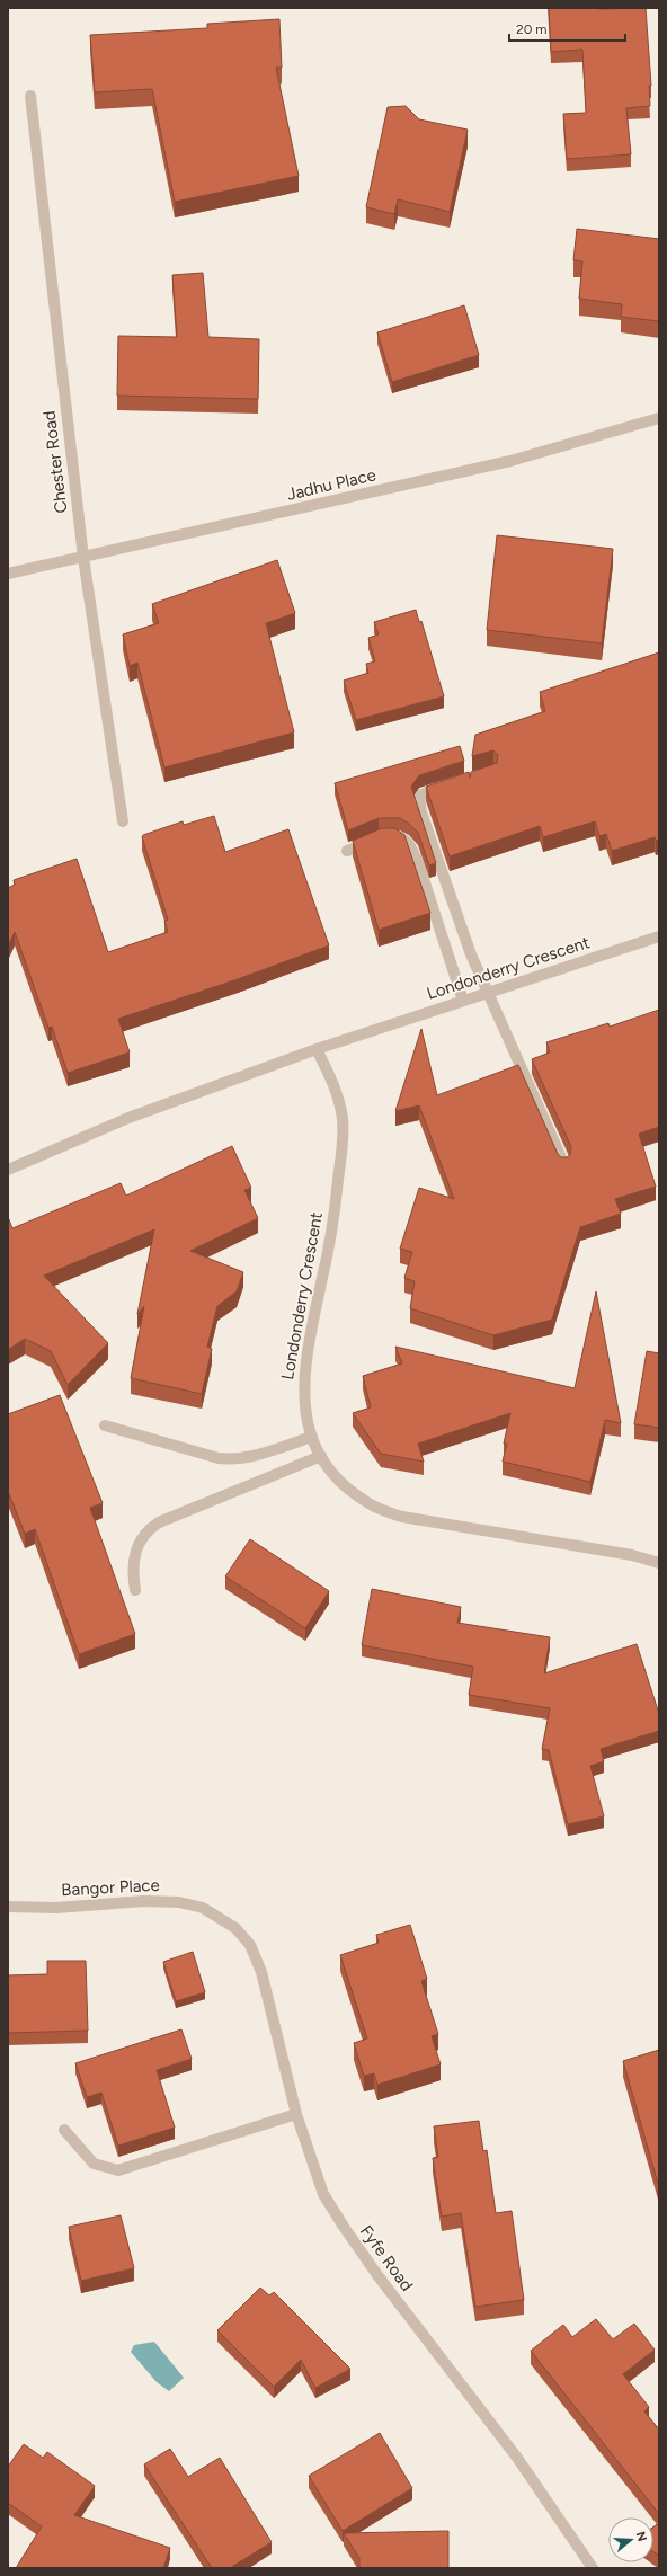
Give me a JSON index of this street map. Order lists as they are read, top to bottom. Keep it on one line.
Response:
{"streets":{"street":["Chester Road","Jadhu Place","Londonderry Crescent","Bangor Place","Fyfe Road"]},"crossings":[["Chester Road","Jadhu Place"],["Bangor Place","Fyfe Road"]],"scale_bar":"20 m","north":"right"}
